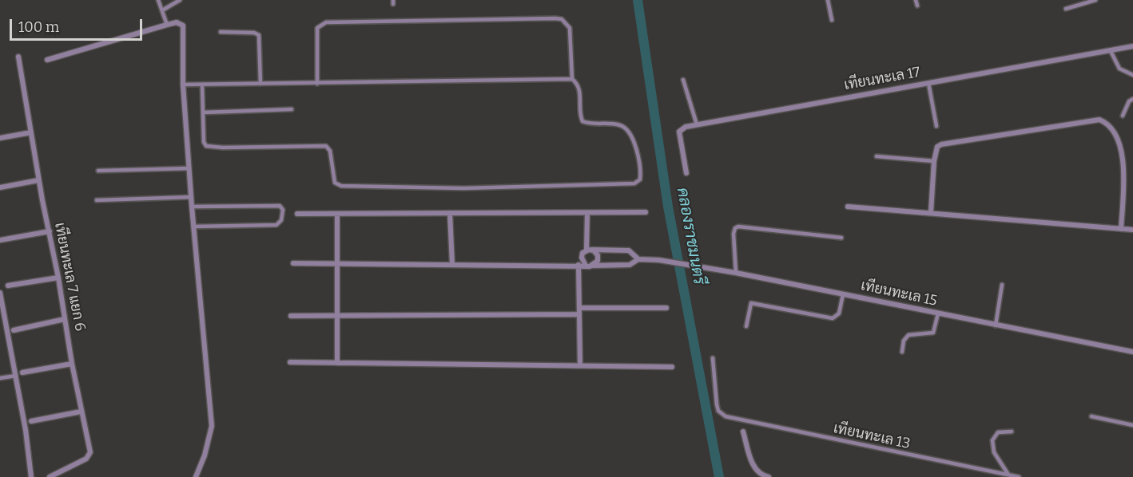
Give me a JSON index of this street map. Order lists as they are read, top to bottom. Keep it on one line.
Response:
{"streets":{"street":["เทียนทะเล 17","เทียนทะเล 7 แยก 6","เทียนทะเล 15"],"lane":["เทียนทะเล 13"]},"water":["คลองราชมนตรี"],"scale_bar":"100 m"}
